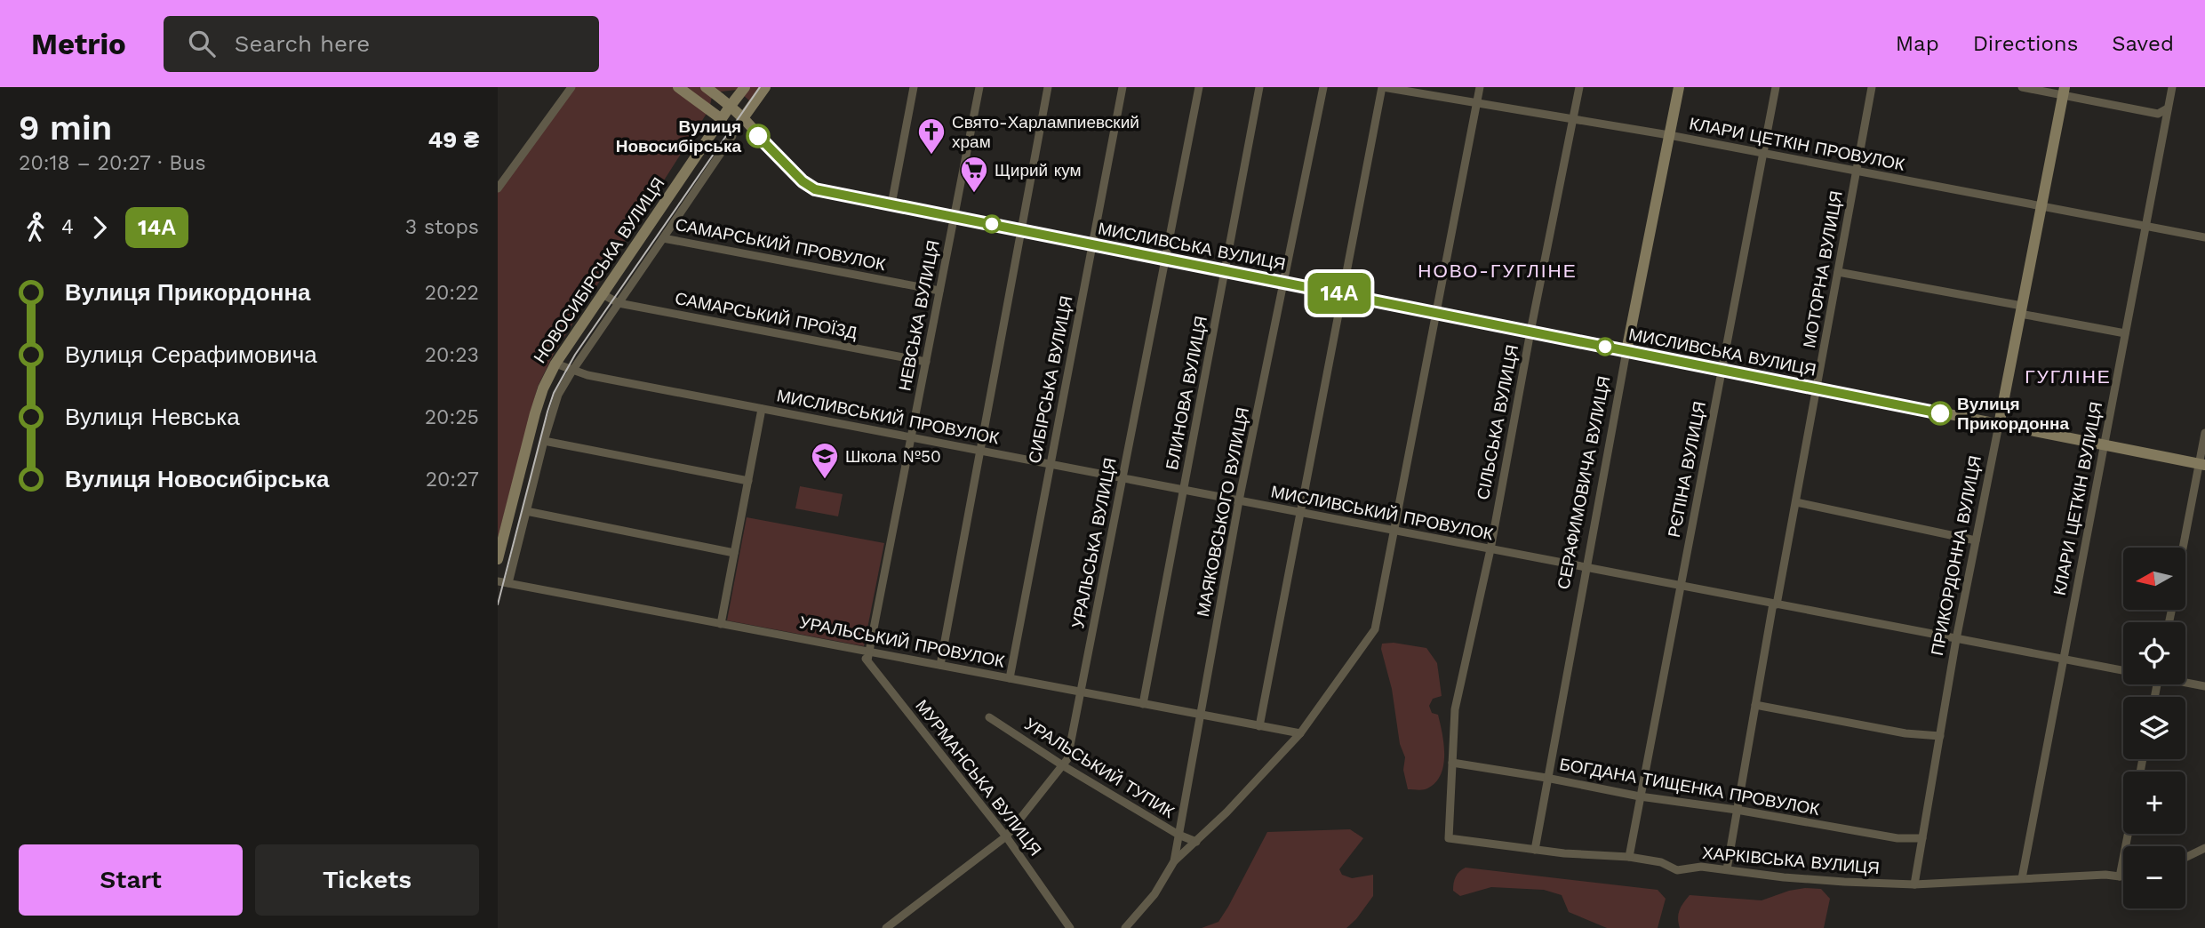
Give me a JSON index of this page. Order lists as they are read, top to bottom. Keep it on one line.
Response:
{"streets":{"street":["КЛАРИ ЦЕТКІН ПРОВУЛОК","САМАРСЬКИЙ ПРОВУЛОК","МИСЛИВСЬКА ВУЛИЦЯ","МОТОРНА ВУЛИЦЯ","НОВОСИБІРСЬКА ВУЛИЦЯ","САМАРСЬКИЙ ПРОЇЗД","НЕВСЬКА ВУЛИЦЯ","СИБІРСЬКА ВУЛИЦЯ","БЛИНОВА ВУЛИЦЯ","МИСЛИВСЬКИЙ ПРОВУЛОК","СІЛЬСЬКА ВУЛИЦЯ","РЄПІНА ВУЛИЦЯ","СЕРАФИМОВИЧА ВУЛИЦЯ","КЛАРИ ЦЕТКІН ВУЛИЦЯ","МАЯКОВСЬКОГО ВУЛИЦЯ","УРАЛЬСЬКА ВУЛИЦЯ","ПРИКОРДОННА ВУЛИЦЯ","УРАЛЬСЬКИЙ ПРОВУЛОК","УРАЛЬСЬКИЙ ТУПИК","МУРМАНСЬКА ВУЛИЦЯ","БОГДАНА ТИЩЕНКА ПРОВУЛОК","ХАРКІВСЬКА ВУЛИЦЯ"]},"crossings":[["КЛАРИ ЦЕТКІН ПРОВУЛОК","МОТОРНА ВУЛИЦЯ"],["КЛАРИ ЦЕТКІН ПРОВУЛОК","СІЛЬСЬКА ВУЛИЦЯ"],["КЛАРИ ЦЕТКІН ПРОВУЛОК","РЄПІНА ВУЛИЦЯ"],["КЛАРИ ЦЕТКІН ПРОВУЛОК","СЕРАФИМОВИЧА ВУЛИЦЯ"],["КЛАРИ ЦЕТКІН ПРОВУЛОК","КЛАРИ ЦЕТКІН ВУЛИЦЯ"],["КЛАРИ ЦЕТКІН ПРОВУЛОК","ПРИКОРДОННА ВУЛИЦЯ"],["САМАРСЬКИЙ ПРОВУЛОК","НОВОСИБІРСЬКА ВУЛИЦЯ"],["САМАРСЬКИЙ ПРОВУЛОК","НЕВСЬКА ВУЛИЦЯ"],["МИСЛИВСЬКА ВУЛИЦЯ","МОТОРНА ВУЛИЦЯ"],["МИСЛИВСЬКА ВУЛИЦЯ","НОВОСИБІРСЬКА ВУЛИЦЯ"],["МИСЛИВСЬКА ВУЛИЦЯ","НЕВСЬКА ВУЛИЦЯ"],["МИСЛИВСЬКА ВУЛИЦЯ","СИБІРСЬКА ВУЛИЦЯ"],["МИСЛИВСЬКА ВУЛИЦЯ","БЛИНОВА ВУЛИЦЯ"],["МИСЛИВСЬКА ВУЛИЦЯ","СІЛЬСЬКА ВУЛИЦЯ"],["МИСЛИВСЬКА ВУЛИЦЯ","РЄПІНА ВУЛИЦЯ"],["МИСЛИВСЬКА ВУЛИЦЯ","СЕРАФИМОВИЧА ВУЛИЦЯ"],["МИСЛИВСЬКА ВУЛИЦЯ","КЛАРИ ЦЕТКІН ВУЛИЦЯ"],["МИСЛИВСЬКА ВУЛИЦЯ","МАЯКОВСЬКОГО ВУЛИЦЯ"],["МИСЛИВСЬКА ВУЛИЦЯ","УРАЛЬСЬКА ВУЛИЦЯ"],["МИСЛИВСЬКА ВУЛИЦЯ","ПРИКОРДОННА ВУЛИЦЯ"],["МОТОРНА ВУЛИЦЯ","МИСЛИВСЬКИЙ ПРОВУЛОК"],["МОТОРНА ВУЛИЦЯ","БОГДАНА ТИЩЕНКА ПРОВУЛОК"],["МОТОРНА ВУЛИЦЯ","ХАРКІВСЬКА ВУЛИЦЯ"],["НОВОСИБІРСЬКА ВУЛИЦЯ","САМАРСЬКИЙ ПРОЇЗД"],["НОВОСИБІРСЬКА ВУЛИЦЯ","МИСЛИВСЬКИЙ ПРОВУЛОК"],["НОВОСИБІРСЬКА ВУЛИЦЯ","УРАЛЬСЬКИЙ ПРОВУЛОК"],["САМАРСЬКИЙ ПРОЇЗД","НЕВСЬКА ВУЛИЦЯ"],["НЕВСЬКА ВУЛИЦЯ","МИСЛИВСЬКИЙ ПРОВУЛОК"],["НЕВСЬКА ВУЛИЦЯ","УРАЛЬСЬКИЙ ПРОВУЛОК"],["НЕВСЬКА ВУЛИЦЯ","МУРМАНСЬКА ВУЛИЦЯ"],["СИБІРСЬКА ВУЛИЦЯ","МИСЛИВСЬКИЙ ПРОВУЛОК"],["СИБІРСЬКА ВУЛИЦЯ","УРАЛЬСЬКИЙ ПРОВУЛОК"],["БЛИНОВА ВУЛИЦЯ","МИСЛИВСЬКИЙ ПРОВУЛОК"],["БЛИНОВА ВУЛИЦЯ","УРАЛЬСЬКИЙ ПРОВУЛОК"],["МИСЛИВСЬКИЙ ПРОВУЛОК","СІЛЬСЬКА ВУЛИЦЯ"],["МИСЛИВСЬКИЙ ПРОВУЛОК","РЄПІНА ВУЛИЦЯ"],["МИСЛИВСЬКИЙ ПРОВУЛОК","СЕРАФИМОВИЧА ВУЛИЦЯ"],["МИСЛИВСЬКИЙ ПРОВУЛОК","КЛАРИ ЦЕТКІН ВУЛИЦЯ"],["МИСЛИВСЬКИЙ ПРОВУЛОК","МАЯКОВСЬКОГО ВУЛИЦЯ"],["МИСЛИВСЬКИЙ ПРОВУЛОК","УРАЛЬСЬКА ВУЛИЦЯ"],["МИСЛИВСЬКИЙ ПРОВУЛОК","ПРИКОРДОННА ВУЛИЦЯ"],["СІЛЬСЬКА ВУЛИЦЯ","БОГДАНА ТИЩЕНКА ПРОВУЛОК"],["СІЛЬСЬКА ВУЛИЦЯ","ХАРКІВСЬКА ВУЛИЦЯ"],["РЄПІНА ВУЛИЦЯ","БОГДАНА ТИЩЕНКА ПРОВУЛОК"],["РЄПІНА ВУЛИЦЯ","ХАРКІВСЬКА ВУЛИЦЯ"],["СЕРАФИМОВИЧА ВУЛИЦЯ","БОГДАНА ТИЩЕНКА ПРОВУЛОК"],["СЕРАФИМОВИЧА ВУЛИЦЯ","ХАРКІВСЬКА ВУЛИЦЯ"],["КЛАРИ ЦЕТКІН ВУЛИЦЯ","ХАРКІВСЬКА ВУЛИЦЯ"],["МАЯКОВСЬКОГО ВУЛИЦЯ","УРАЛЬСЬКИЙ ПРОВУЛОК"],["МАЯКОВСЬКОГО ВУЛИЦЯ","УРАЛЬСЬКИЙ ТУПИК"],["УРАЛЬСЬКА ВУЛИЦЯ","УРАЛЬСЬКИЙ ПРОВУЛОК"],["УРАЛЬСЬКА ВУЛИЦЯ","УРАЛЬСЬКИЙ ТУПИК"],["УРАЛЬСЬКА ВУЛИЦЯ","МУРМАНСЬКА ВУЛИЦЯ"],["ПРИКОРДОННА ВУЛИЦЯ","БОГДАНА ТИЩЕНКА ПРОВУЛОК"],["ПРИКОРДОННА ВУЛИЦЯ","ХАРКІВСЬКА ВУЛИЦЯ"],["УРАЛЬСЬКИЙ ПРОВУЛОК","МУРМАНСЬКА ВУЛИЦЯ"]],"districts":["НОВО-ГУГЛІНЕ","ГУГЛІНЕ"],"places":{"other":["Вулиця Новосибірська","Вулиця Прикордонна"],"church":["Свято-Харлампиевский храм"],"supermarket":["Щирий кум"],"school or university":["Школа №50"]},"lines":["bus line 14А"],"north":"left","page":{"header":"Metrio","search":"Search here","nav":["Map","Directions","Saved"],"heading":["9 min","20:18 – 20:27 · Bus","49 ₴"],"on_map":"14А","legs":["4","14А","3 stops"],"list":[{"name":"Вулиця Прикордонна","value":"20:22"},{"name":"Вулиця Серафимовича","value":"20:23"},{"name":"Вулиця Невська","value":"20:25"},{"name":"Вулиця Новосибірська","value":"20:27"}],"map_buttons":["+","−"],"buttons":["Start","Tickets"]}}
